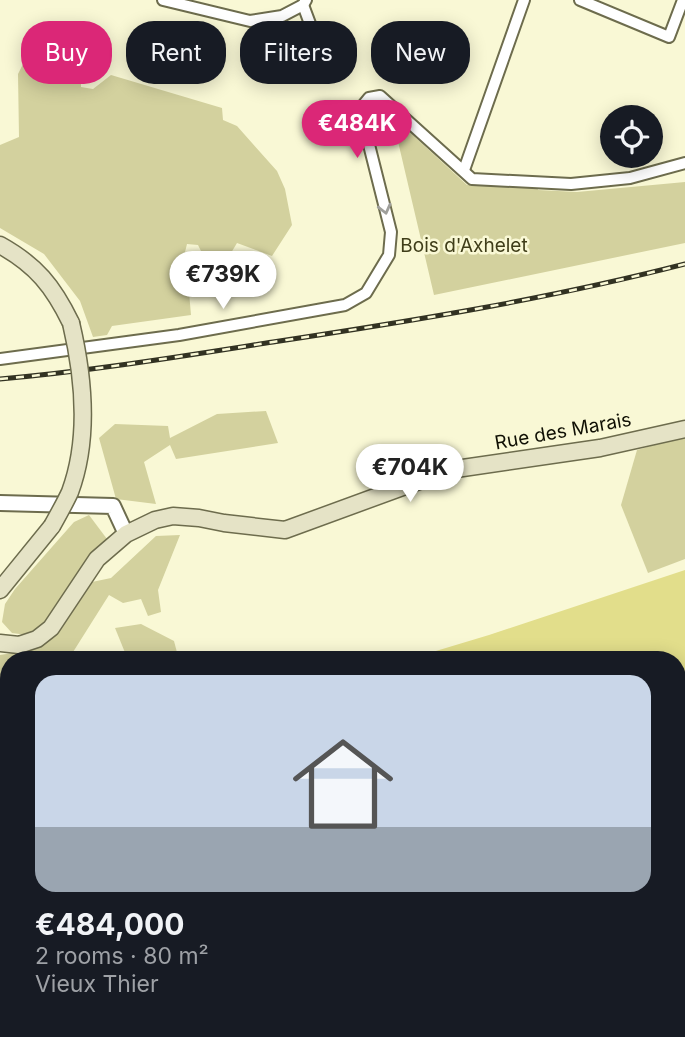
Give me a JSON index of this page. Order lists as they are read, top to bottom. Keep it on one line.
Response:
{"streets":{"main road":["Rue des Marais"]},"parks":["Bois d'Axhelet"],"page":{"chip":["Buy","Rent","Filters","New"],"price":["€484K","€739K","€704K"],"list":[{"name":"€484,000","note":"2 rooms · 80 m² · Vieux Thier"}]}}
